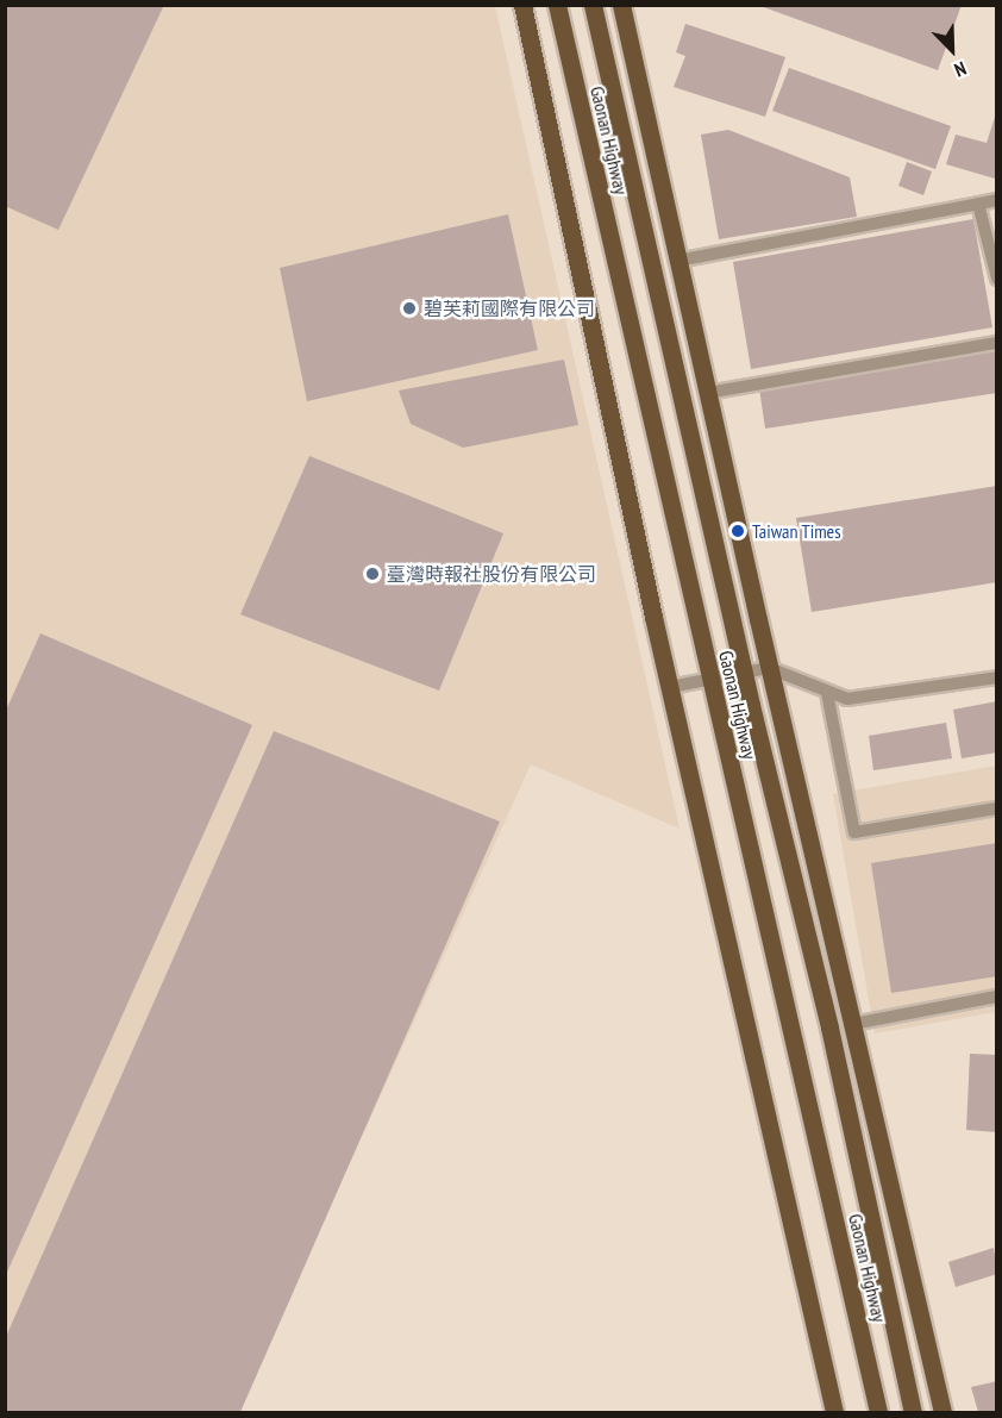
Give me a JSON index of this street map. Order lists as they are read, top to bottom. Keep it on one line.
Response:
{"streets":{"main road":["Gaonan Highway"]},"places":["碧芙莉國際有限公司","Taiwan Times","臺灣時報社股份有限公司"],"north":"bottom right"}
